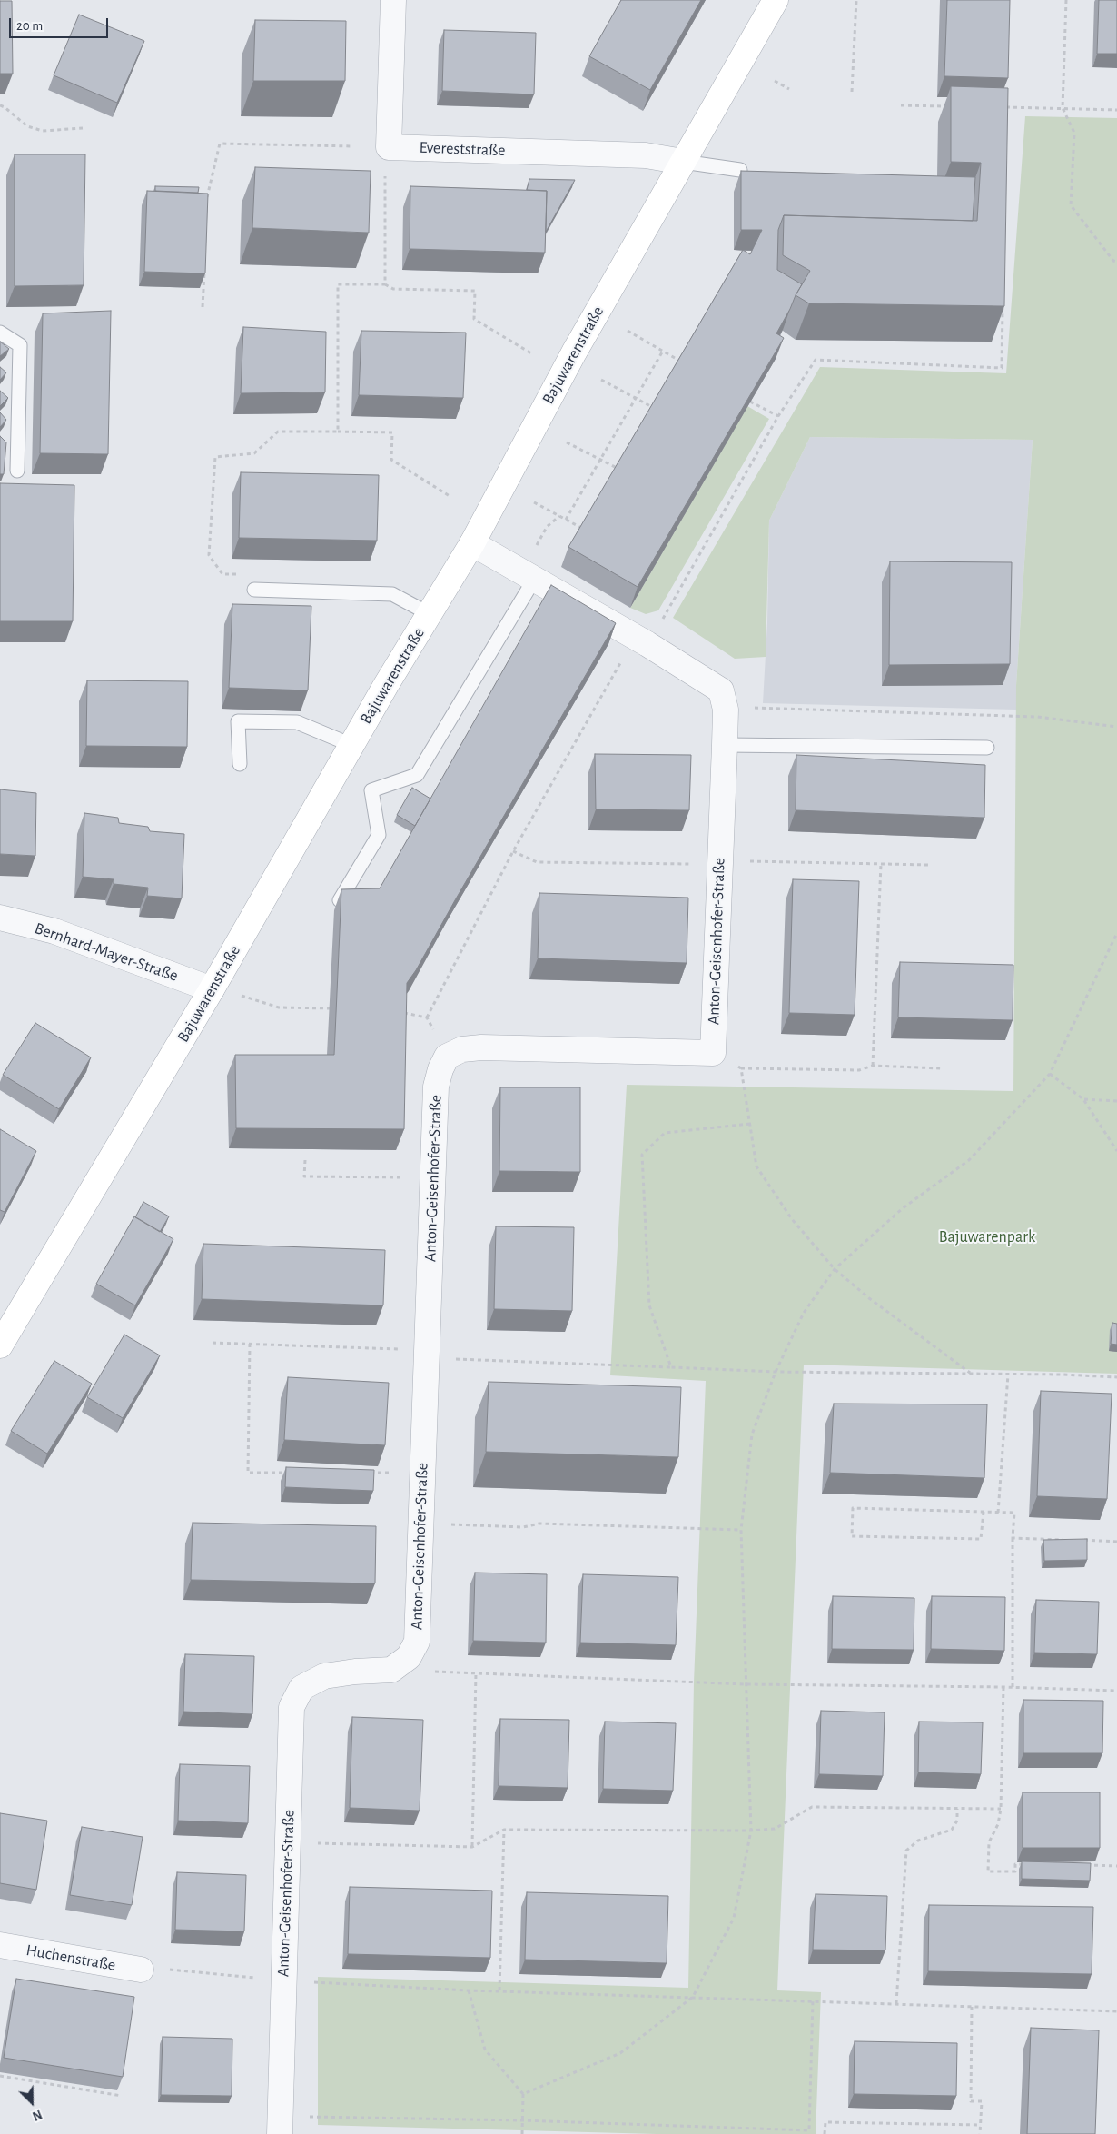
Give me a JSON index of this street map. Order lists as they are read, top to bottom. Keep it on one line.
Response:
{"streets":{"main road":["Bajuwarenstraße"],"street":["Evereststraße","Anton-Geisenhofer-Straße","Bernhard-Mayer-Straße","Huchenstraße"]},"crossings":[["Evereststraße","Bajuwarenstraße"],["Bajuwarenstraße","Anton-Geisenhofer-Straße"],["Bajuwarenstraße","Bernhard-Mayer-Straße"]],"parks":["Bajuwarenpark"],"scale_bar":"20 m","north":"bottom right"}
